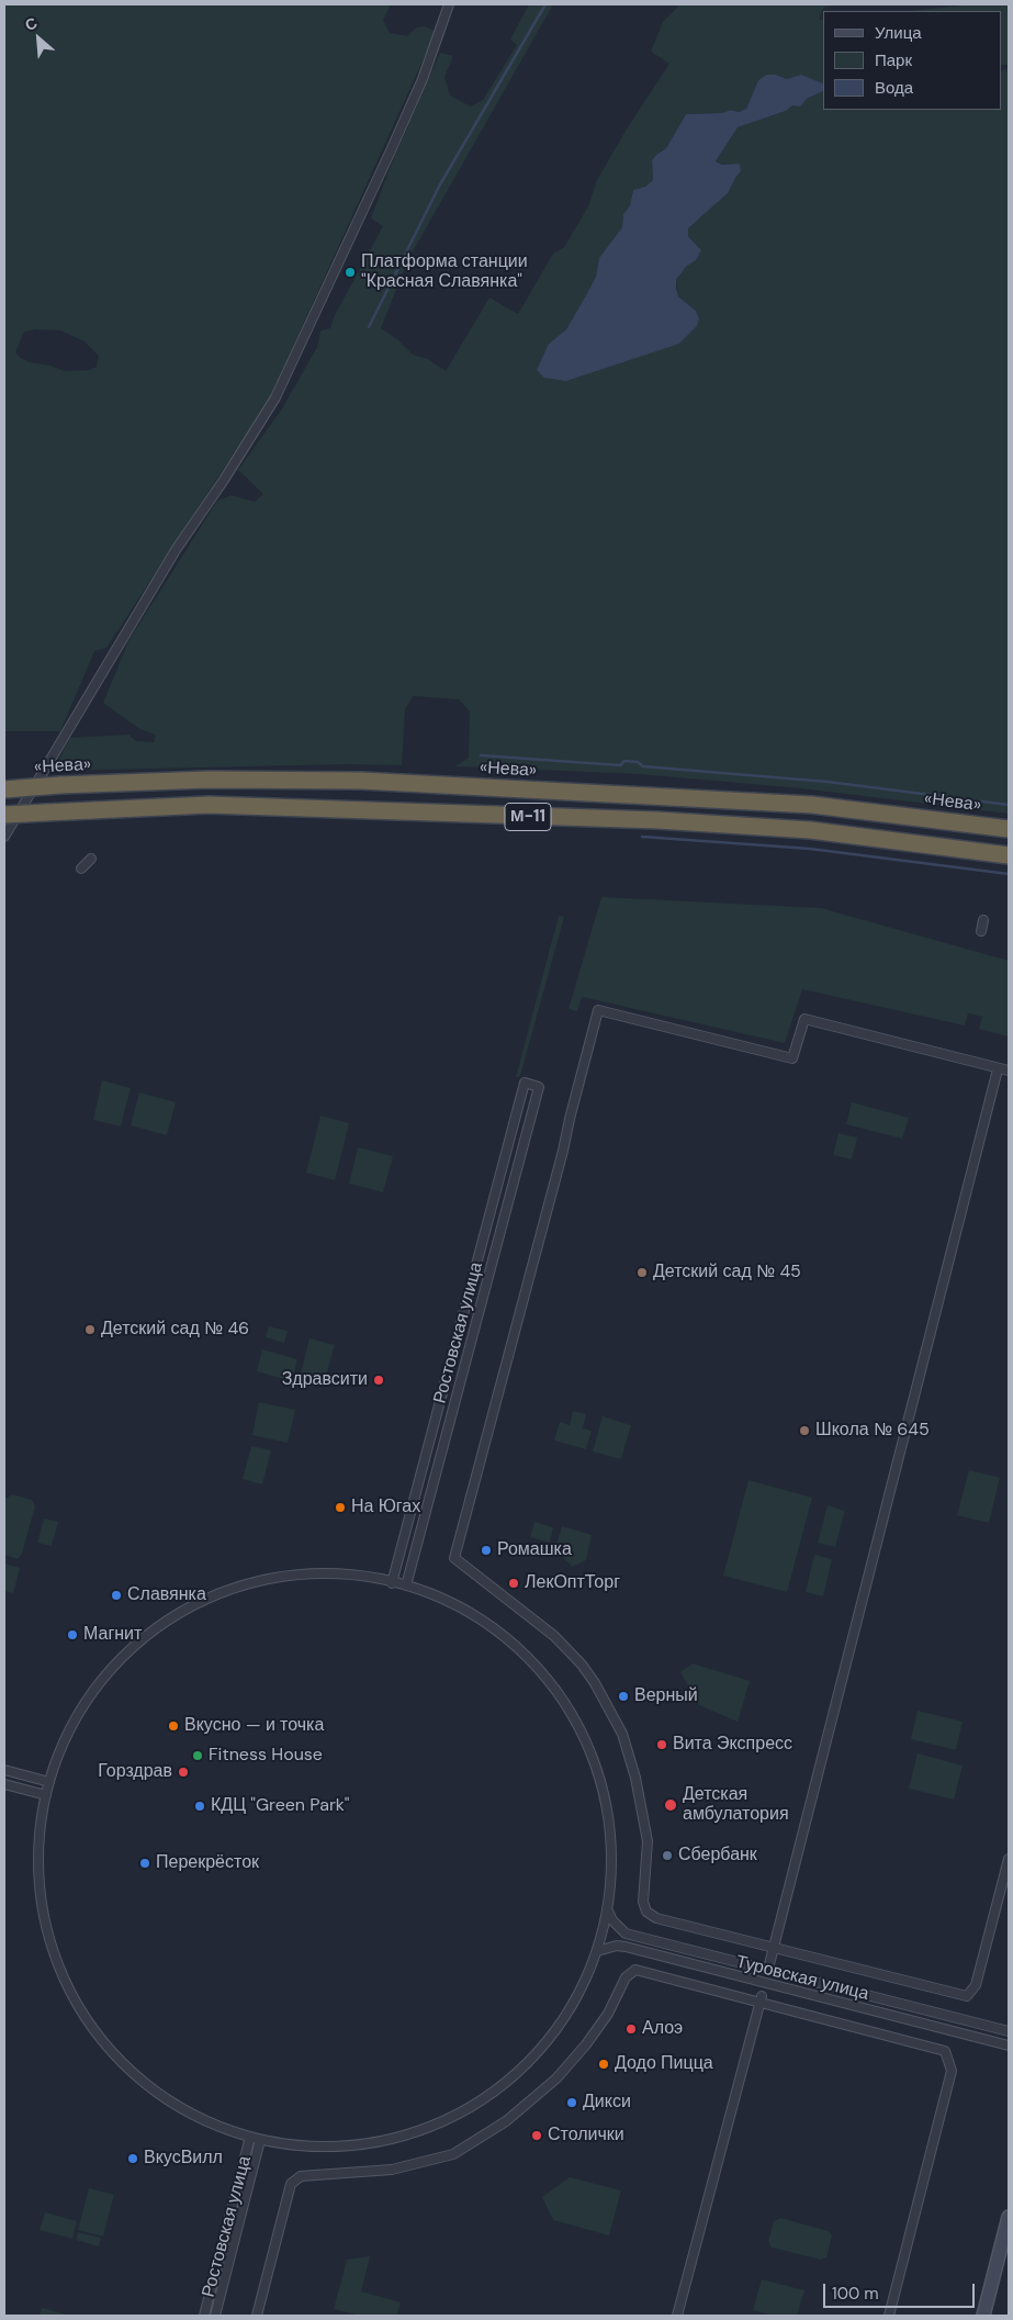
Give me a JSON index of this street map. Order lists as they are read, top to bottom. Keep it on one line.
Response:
{"streets":{"highway":["«Нева»","М-11"],"street":["Ростовская улица","Туровская улица"]},"crossings":[["Ростовская улица","Туровская улица"]],"places":["Платформа станции \"Красная Славянка\"","Детский сад № 45","Детский сад № 46","Здравсити","Школа № 645","На Югах","Ромашка","ЛекОптТорг","Славянка","Магнит","Верный","Вкусно — и точка","Вита Экспресс","Fitness House","Горздрав","Детская амбулатория","КДЦ \"Green Park\"","Сбербанк","Перекрёсток","Алоэ","Додо Пицца","Дикси","Столички","ВкусВилл"],"legend":["Улица","Парк","Вода"],"scale_bar":"100 m","north":"top left"}
